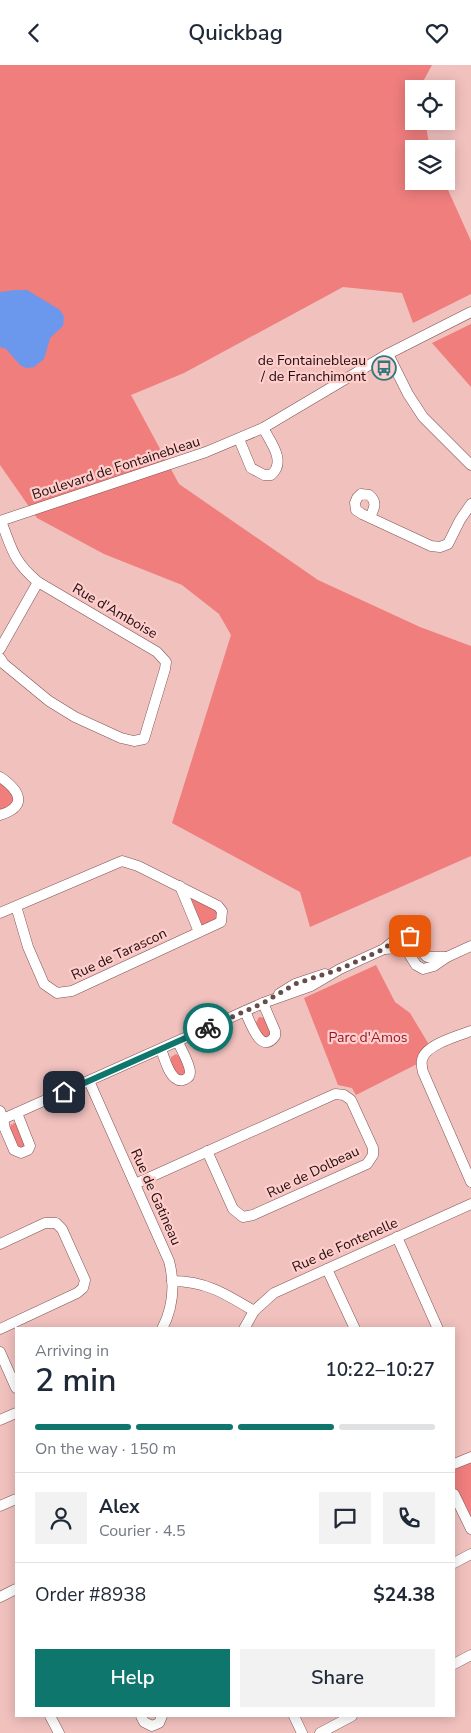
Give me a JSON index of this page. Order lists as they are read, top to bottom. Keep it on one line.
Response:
{"streets":{"street":["Boulevard de Fontainebleau","Rue d'Amboise","Rue de Tarascon","Rue de Dolbeau","Rue de Gatineau","Rue de Fontenelle"]},"crossings":[["Boulevard de Fontainebleau","Rue d'Amboise"],["Rue de Dolbeau","Rue de Gatineau"]],"parks":["Parc d'Amos"],"places":{"bus stop":["de Fontainebleau / de Franchimont"]},"page":{"header":"Quickbag","heading":["2 min","Arriving in","10:22–10:27"],"panel":["Alex","Courier · 4.5","Order #8938","$24.38"],"bar":"On the way · 150 m","buttons":["Help","Share"]}}
